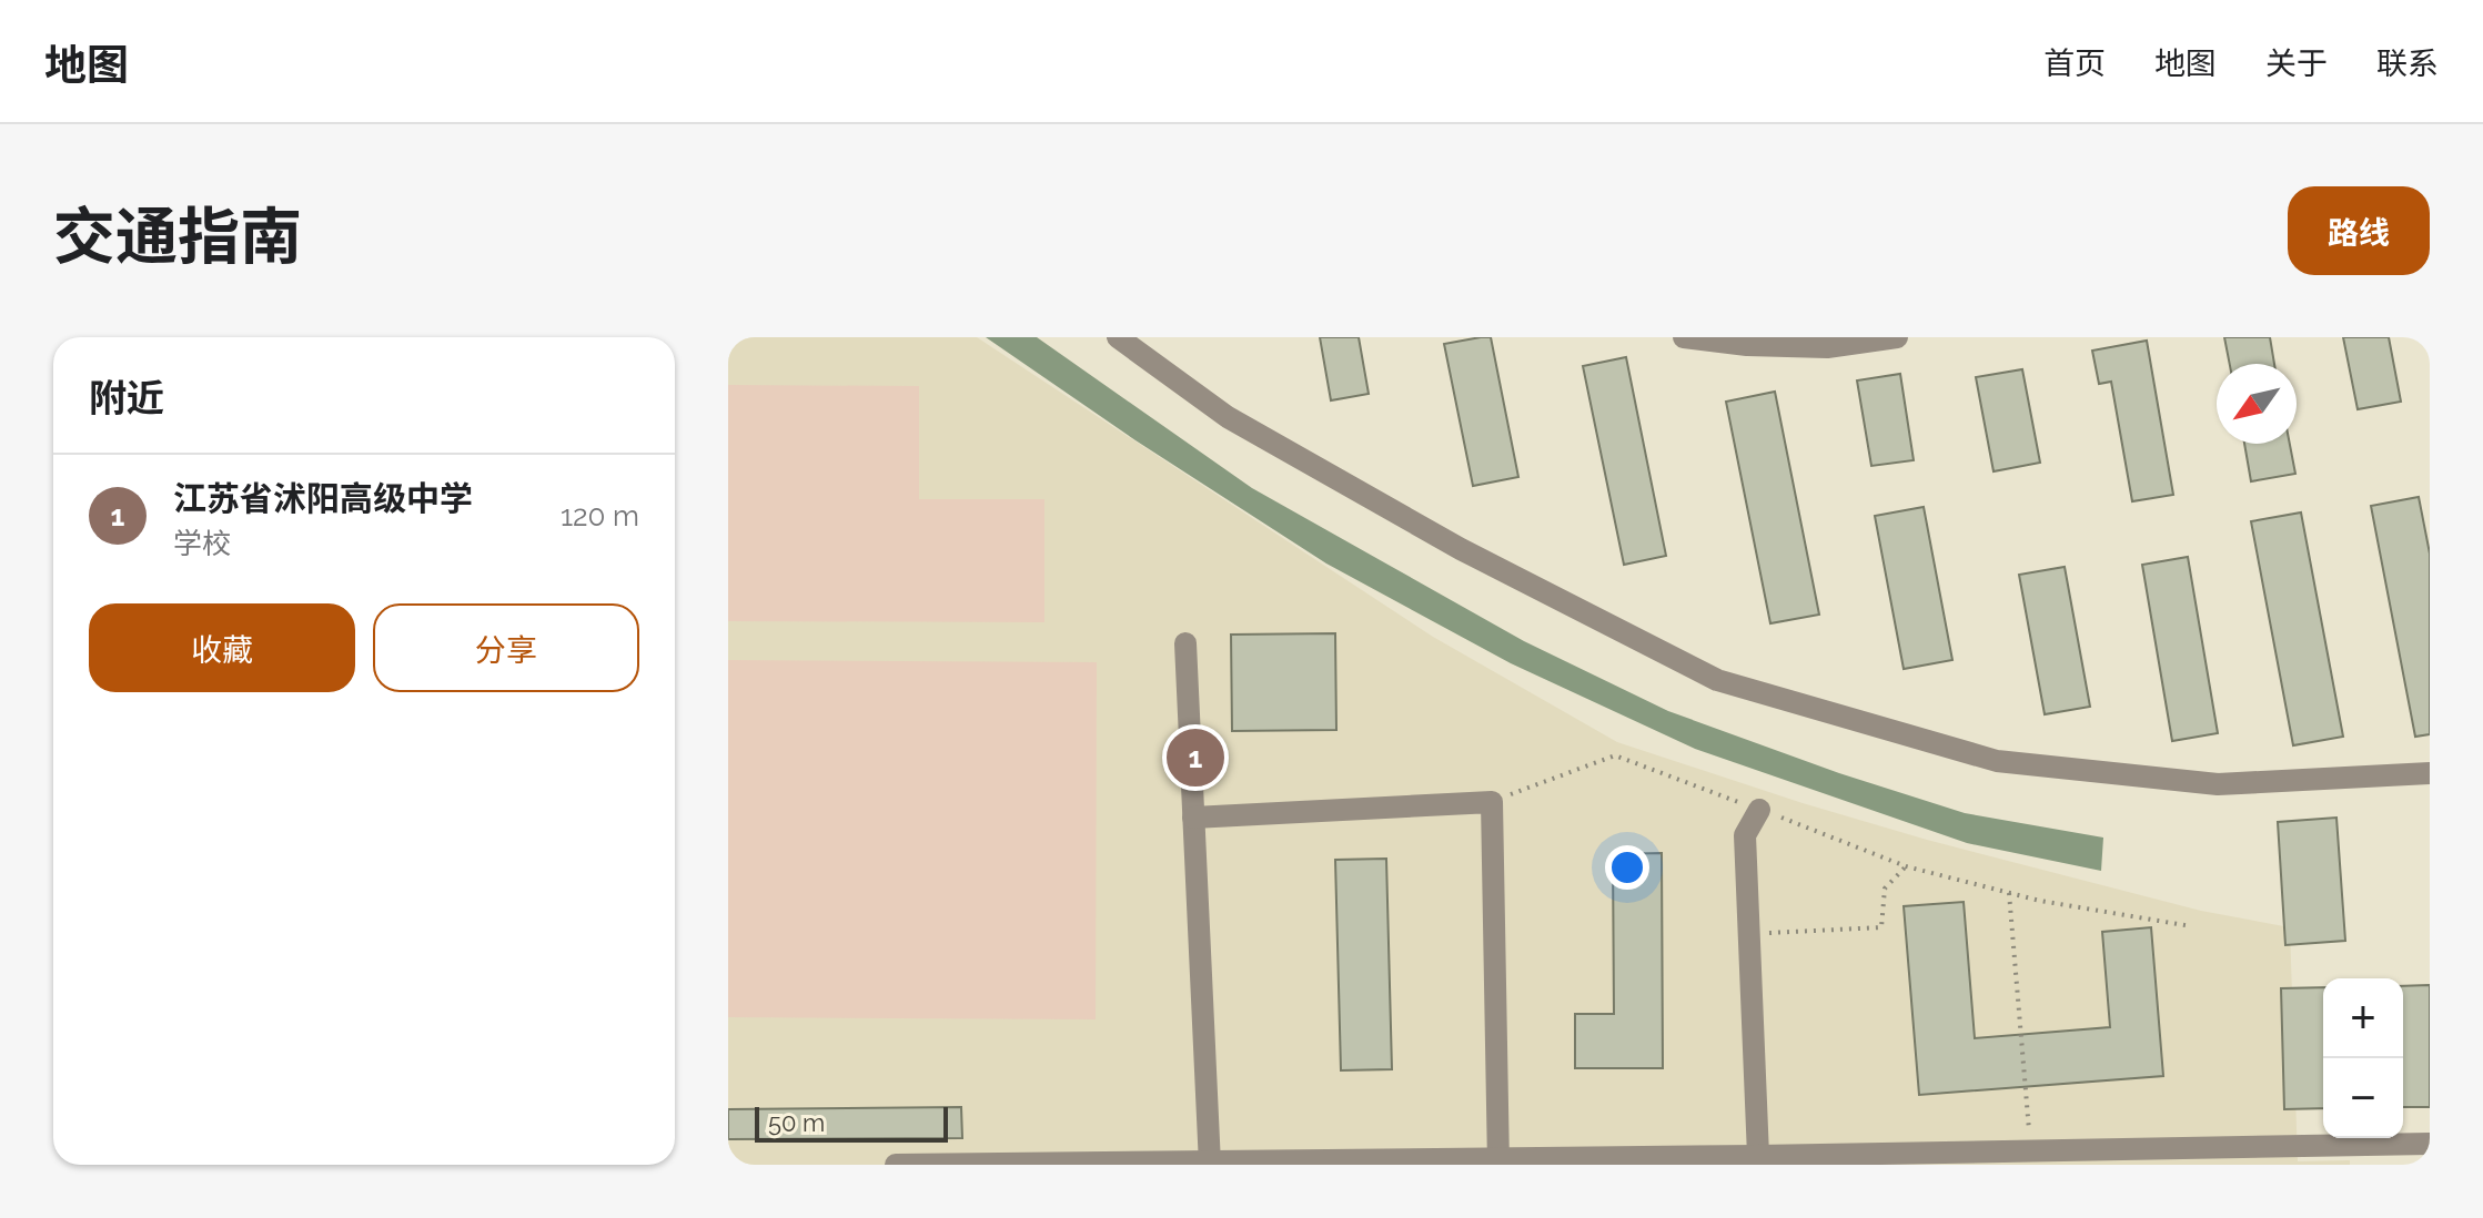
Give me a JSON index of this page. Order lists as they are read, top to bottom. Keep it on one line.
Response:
{"scale_bar":"50 m","north":"bottom left","page":{"header":"地图","nav":["首页","地图","关于","联系"],"title":"交通指南","buttons":["路线",["收藏","分享"]],"heading":"附近","list":[{"mark":"1","name":"江苏省沭阳高级中学","note":"学校","value":"120 m"}],"pins":"1","map_buttons":["+","−"],"scale":"50 m"}}
